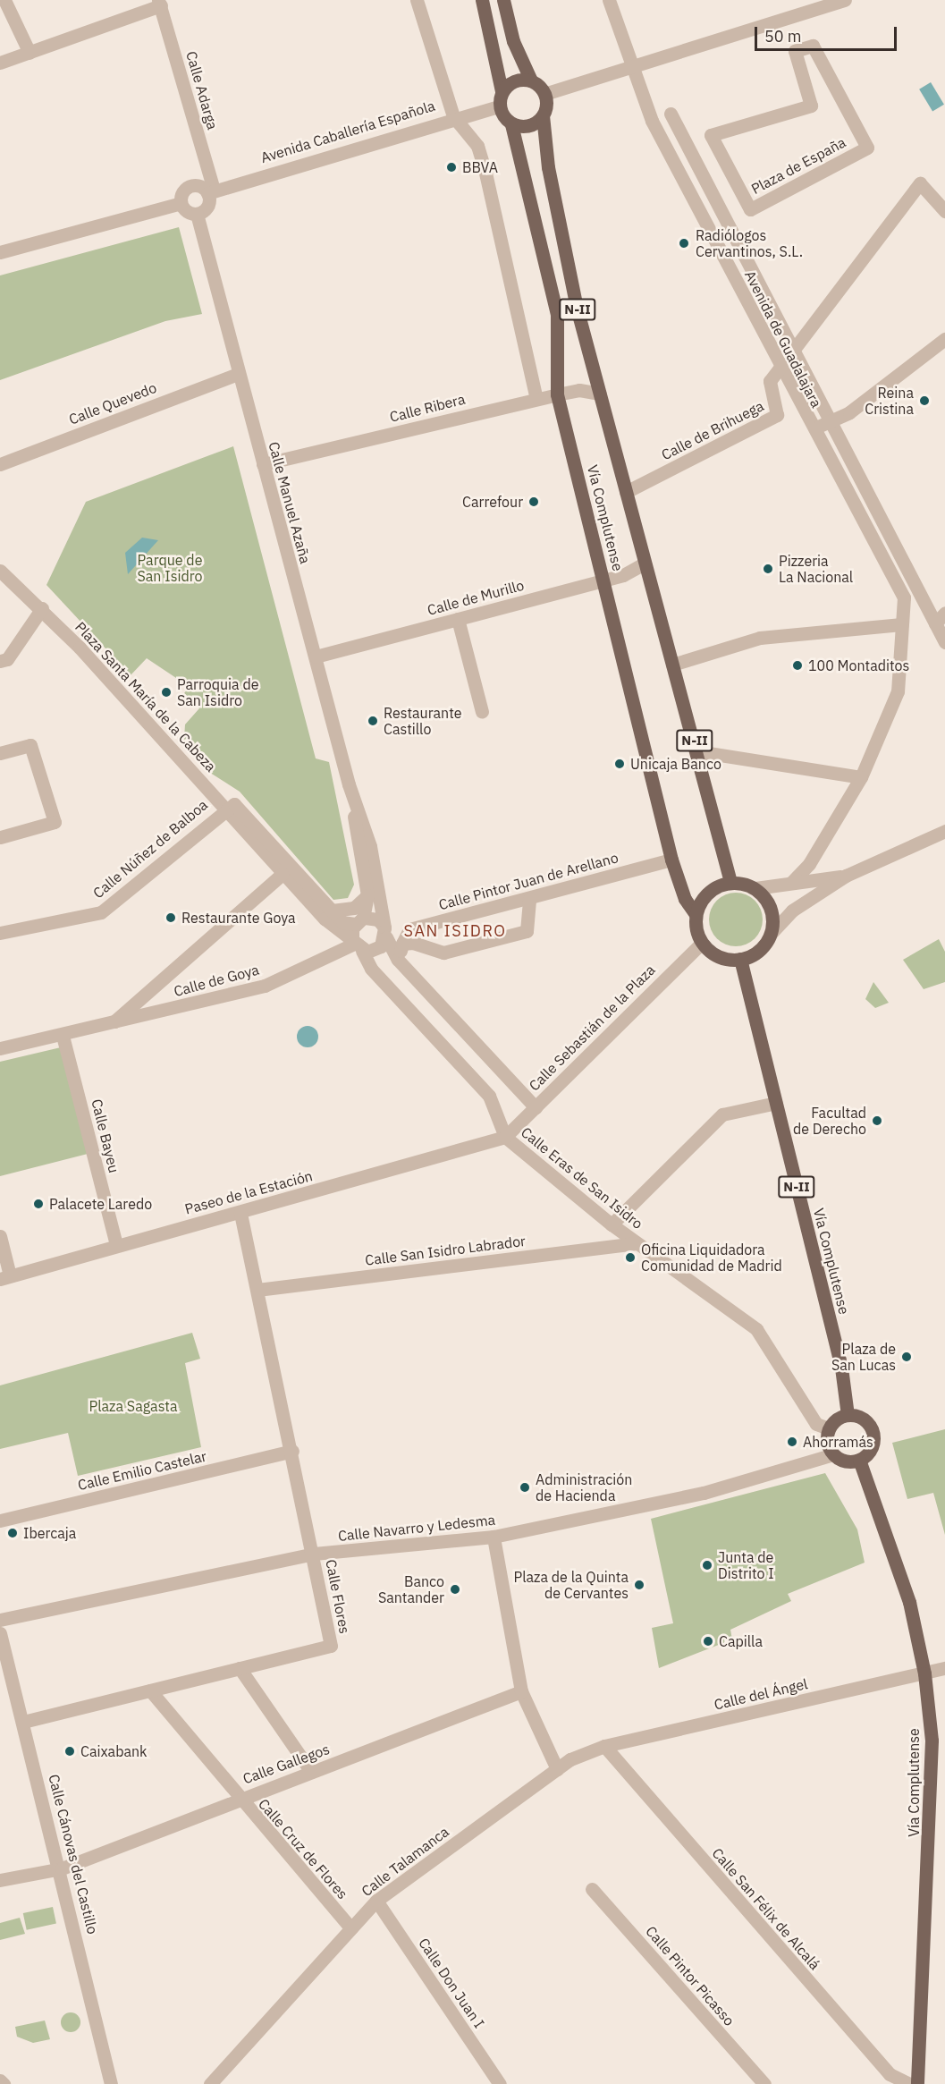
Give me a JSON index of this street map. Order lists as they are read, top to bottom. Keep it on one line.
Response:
{"streets":{"main road":["N-II","Vía Complutense"],"street":["Calle Adarga","Avenida Caballería Española","Plaza de España","Avenida de Guadalajara","Calle Quevedo","Calle Ribera","Calle de Brihuega","Calle Manuel Azaña","Calle de Murillo","Plaza Santa María de la Cabeza","Calle Núñez de Balboa","Calle Pintor Juan de Arellano","Calle de Goya","Calle Sebastián de la Plaza","Calle Bayeu","Calle Eras de San Isidro","Paseo de la Estación","Calle San Isidro Labrador","Calle Emilio Castelar","Calle Navarro y Ledesma","Calle Flores","Calle del Ángel","Calle Gallegos","Calle Cruz de Flores","Calle Cánovas del Castillo","Calle Talamanca","Calle San Félix de Alcalá","Calle Pintor Picasso","Calle Don Juan I"]},"crossings":[["Calle Adarga","Avenida Caballería Española"],["Avenida Caballería Española","Vía Complutense"],["Avenida de Guadalajara","Calle de Brihuega"],["Calle Quevedo","Calle Manuel Azaña"],["Calle Ribera","Calle Manuel Azaña"],["Calle Ribera","Vía Complutense"],["Calle de Brihuega","Vía Complutense"],["Calle Manuel Azaña","Calle de Murillo"],["Calle Manuel Azaña","Calle de Goya"],["Calle Manuel Azaña","Calle Eras de San Isidro"],["Vía Complutense","Calle de Murillo"],["Vía Complutense","Calle Pintor Juan de Arellano"],["Vía Complutense","Calle Sebastián de la Plaza"],["Vía Complutense","Calle Eras de San Isidro"],["Vía Complutense","Calle Navarro y Ledesma"],["Vía Complutense","Calle del Ángel"],["Plaza Santa María de la Cabeza","Calle Núñez de Balboa"],["Plaza Santa María de la Cabeza","Calle Eras de San Isidro"],["Calle Núñez de Balboa","Calle Eras de San Isidro"],["Calle de Goya","Calle Bayeu"],["Calle de Goya","Calle Eras de San Isidro"],["Calle Sebastián de la Plaza","Calle Eras de San Isidro"],["Calle Sebastián de la Plaza","Paseo de la Estación"],["Calle Bayeu","Paseo de la Estación"],["Calle Eras de San Isidro","Paseo de la Estación"],["Calle Eras de San Isidro","Calle San Isidro Labrador"],["Calle Eras de San Isidro","Calle Navarro y Ledesma"],["Paseo de la Estación","Calle Flores"],["Calle San Isidro Labrador","Calle Flores"],["Calle Emilio Castelar","Calle Flores"],["Calle Navarro y Ledesma","Calle Flores"],["Calle Flores","Calle Cruz de Flores"],["Calle Flores","Calle Cánovas del Castillo"],["Calle del Ángel","Calle Talamanca"],["Calle del Ángel","Calle San Félix de Alcalá"],["Calle Gallegos","Calle Cruz de Flores"],["Calle Gallegos","Calle Cánovas del Castillo"],["Calle Cruz de Flores","Calle Talamanca"],["Calle Talamanca","Calle San Félix de Alcalá"],["Calle Talamanca","Calle Don Juan I"]],"districts":["SAN ISIDRO"],"parks":["Parque de San Isidro","Plaza Sagasta"],"places":["BBVA","Radiólogos Cervantinos, S.L.","Reina Cristina","Carrefour","Pizzeria La Nacional","100 Montaditos","Parroquia de San Isidro","Restaurante Castillo","Unicaja Banco","Restaurante Goya","Facultad de Derecho","Palacete Laredo","Oficina Liquidadora Comunidad de Madrid","Plaza de San Lucas","Ahorramás","Administración de Hacienda","Ibercaja","Junta de Distrito I","Plaza de la Quinta de Cervantes","Banco Santander","Capilla","Caixabank"],"scale_bar":"50 m"}
